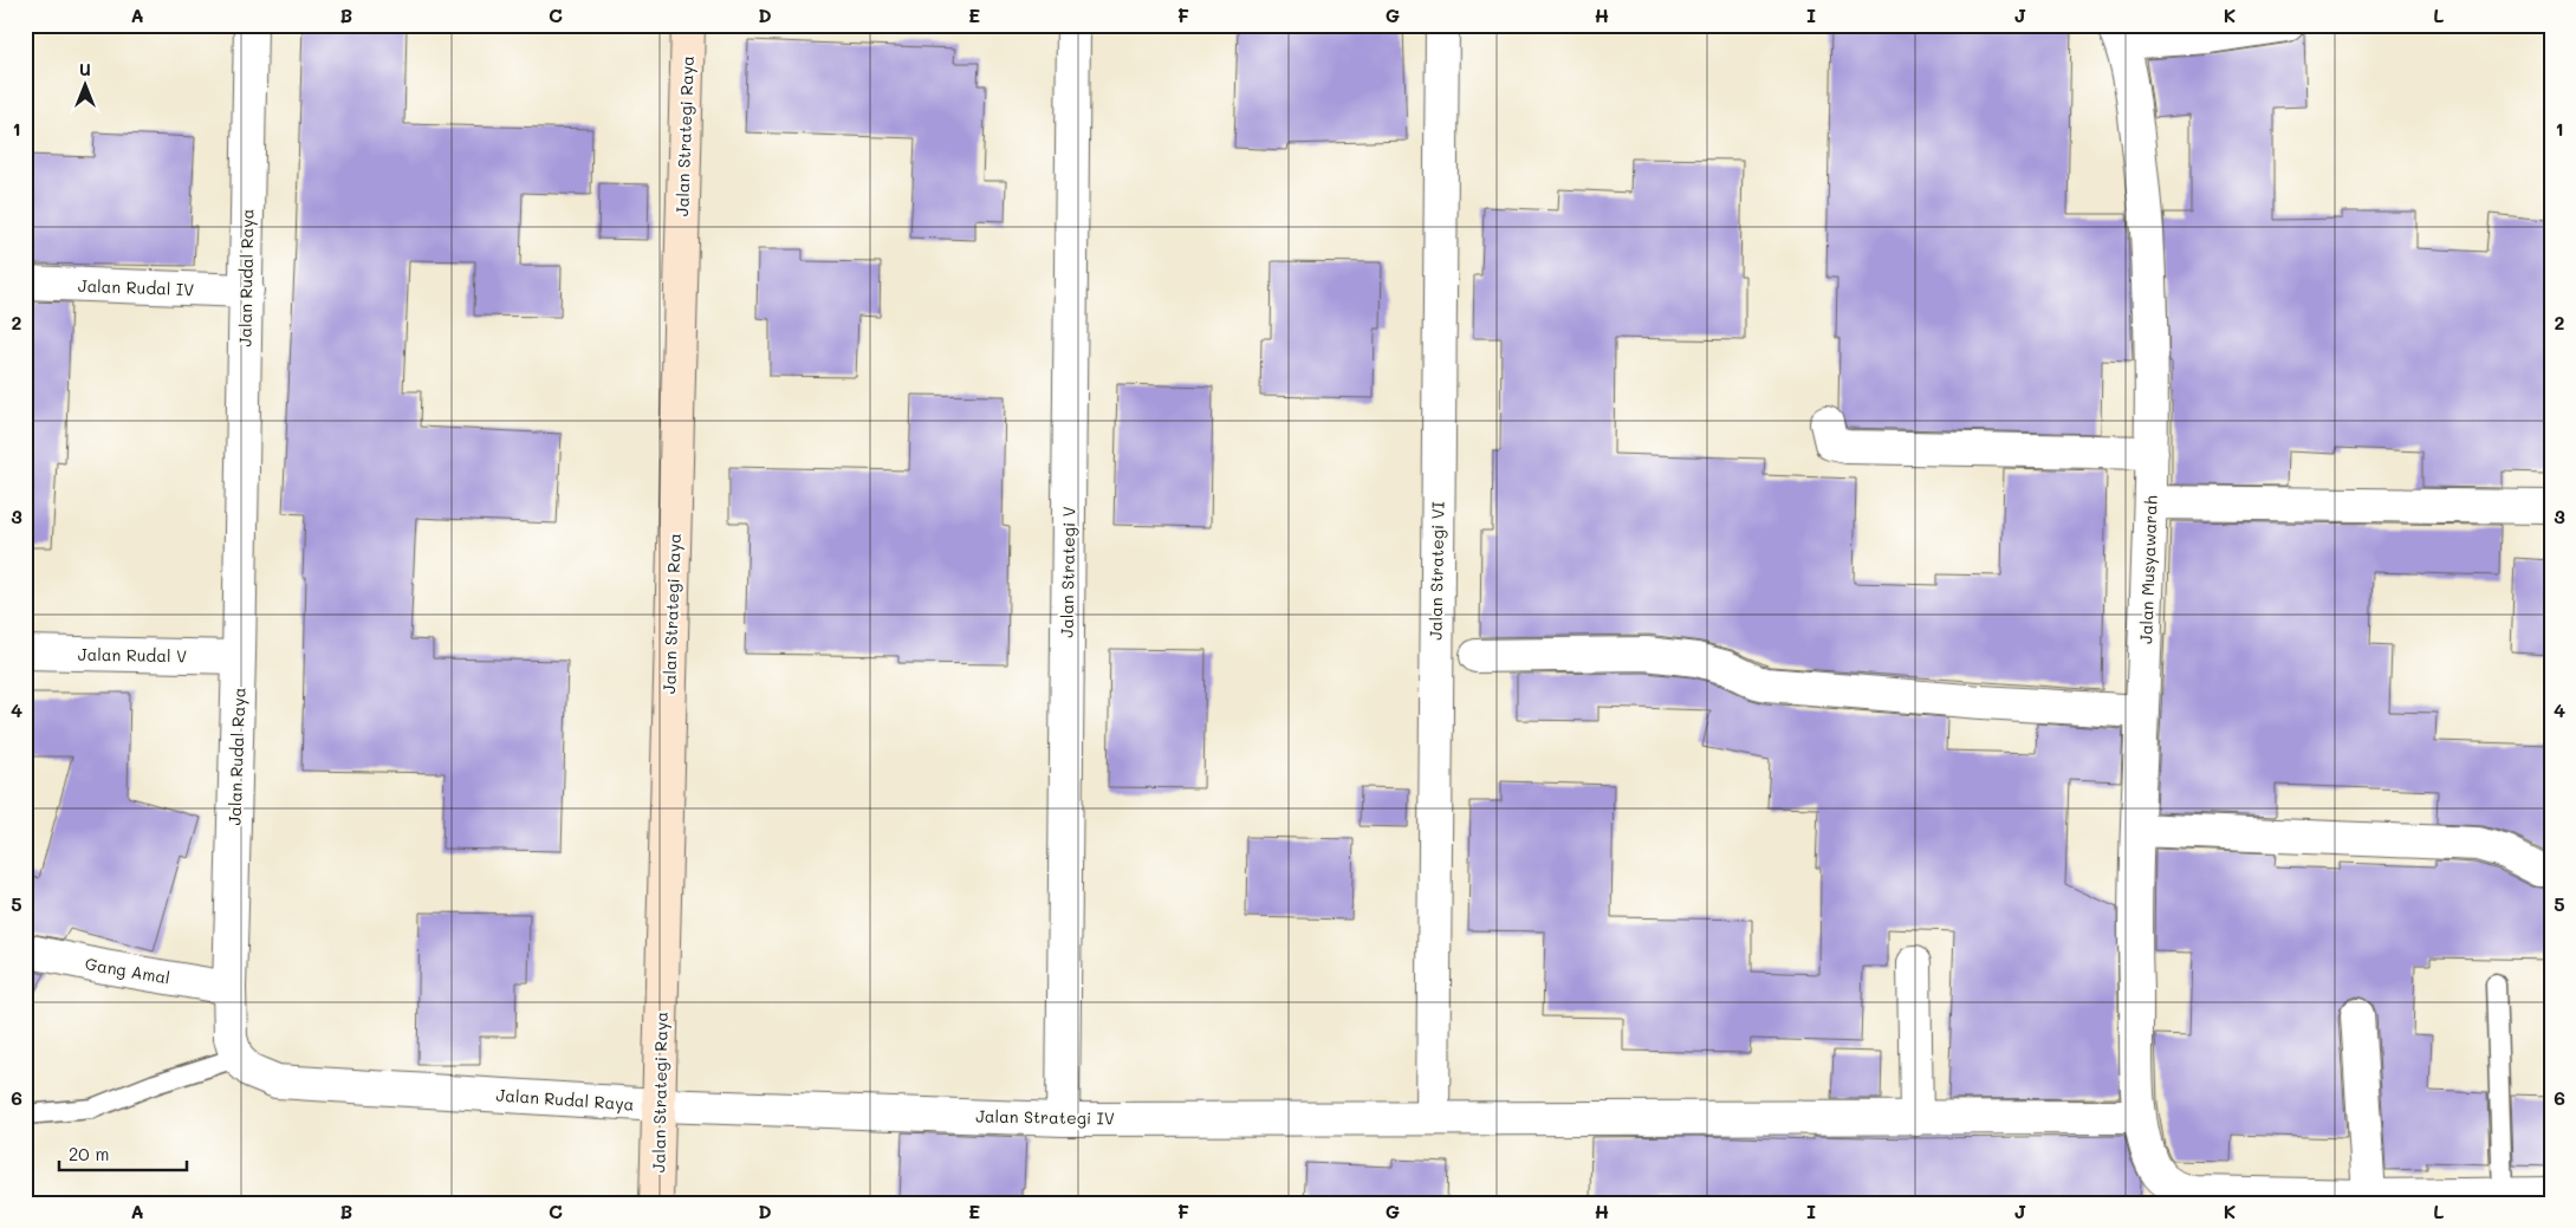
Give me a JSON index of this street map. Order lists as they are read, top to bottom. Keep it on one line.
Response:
{"streets":{"street":["Jalan Strategi Raya","Jalan Rudal Raya","Jalan Rudal IV","Jalan Musyawarah","Jalan Strategi VI","Jalan Strategi V","Jalan Rudal V","Gang Amal","Jalan Strategi IV"]},"crossings":[["Jalan Strategi Raya","Jalan Rudal Raya"],["Jalan Strategi Raya","Jalan Strategi IV"],["Jalan Rudal Raya","Jalan Rudal IV"],["Jalan Rudal Raya","Jalan Rudal V"],["Jalan Rudal Raya","Gang Amal"],["Jalan Rudal Raya","Jalan Strategi IV"],["Jalan Musyawarah","Jalan Strategi IV"],["Jalan Strategi VI","Jalan Strategi IV"],["Jalan Strategi V","Jalan Strategi IV"]],"scale_bar":"20 m","north":"top","grid":{"columns":["A","B","C","D","E","F","G","H","I","J","K","L"],"rows":["1","2","3","4","5","6"]}}
